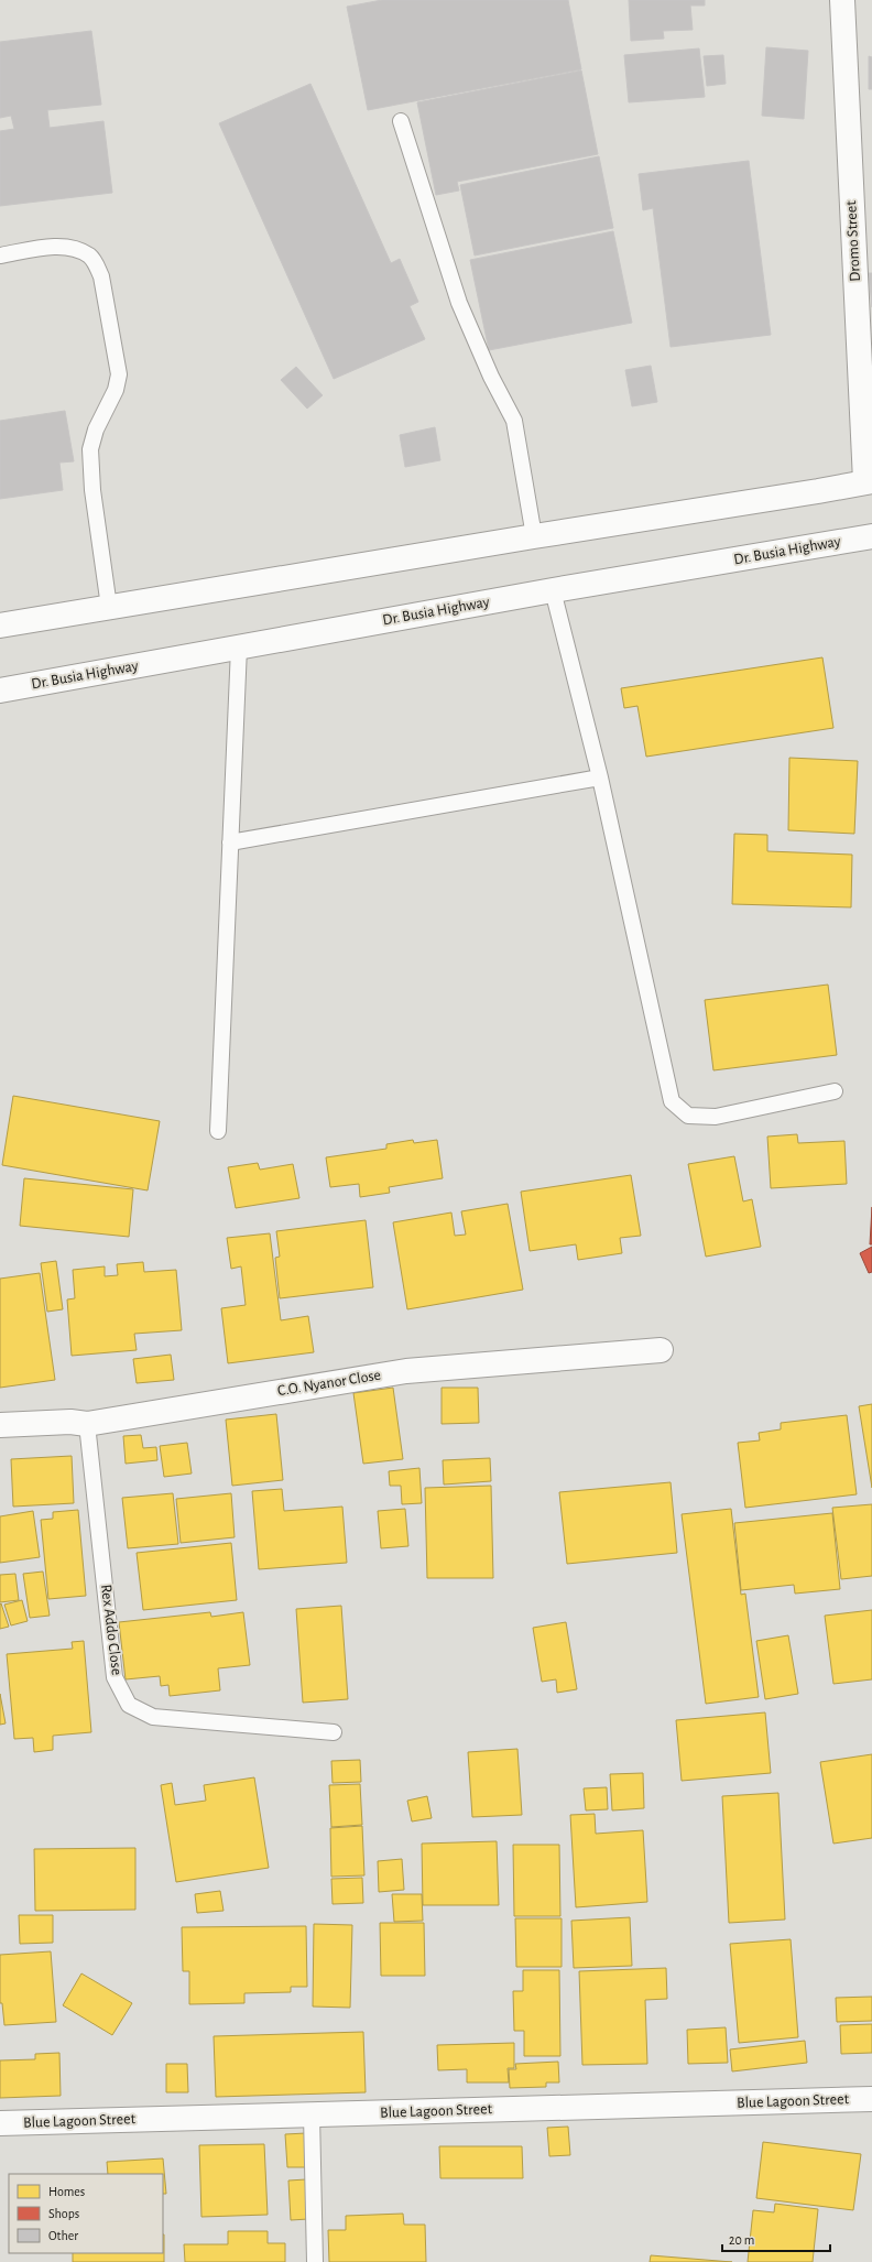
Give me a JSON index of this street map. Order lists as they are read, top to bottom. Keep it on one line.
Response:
{"streets":{"main road":["Dromo Street","Dr. Busia Highway","C.O. Nyanor Close","Blue Lagoon Street"],"lane":["Rex Addo Close"]},"crossings":[["C.O. Nyanor Close","Rex Addo Close"]],"legend":["Homes","Shops","Other"],"scale_bar":"20 m"}
